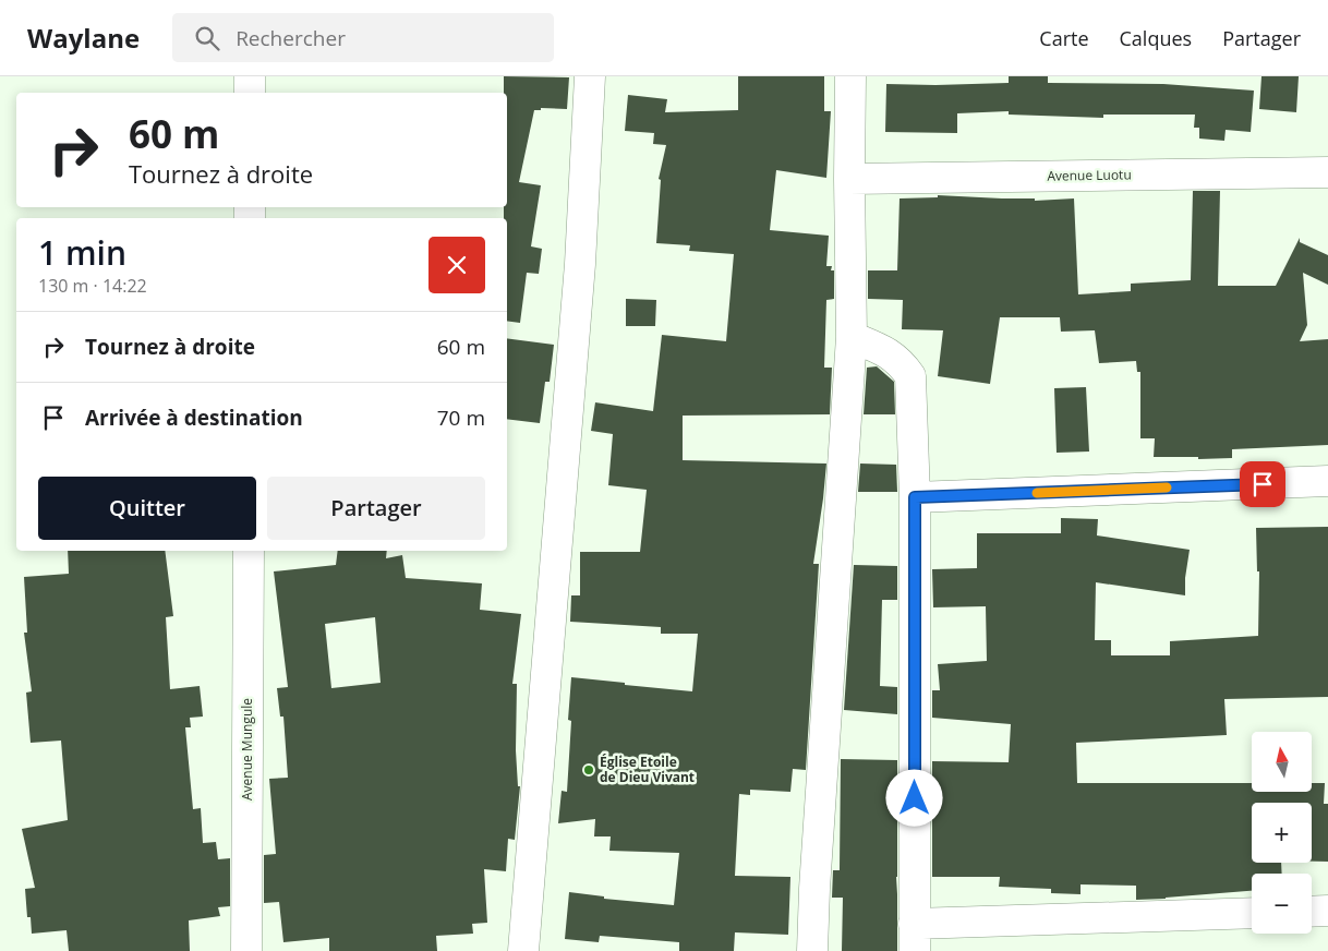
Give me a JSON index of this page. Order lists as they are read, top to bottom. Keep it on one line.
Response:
{"streets":{"street":["Avenue Luotu","Avenue Mungule"]},"places":["Église Etoile de Dieu Vivant"],"north":"top","page":{"header":"Waylane","search":"Rechercher","nav":["Carte","Calques","Partager"],"turn":["60 m","Tournez à droite"],"heading":["1 min","130 m · 14:22"],"list":[{"name":"Tournez à droite","value":"60 m"},{"name":"Arrivée à destination","value":"70 m"}],"buttons":["Quitter","Partager"],"map_buttons":["+","−"]}}
